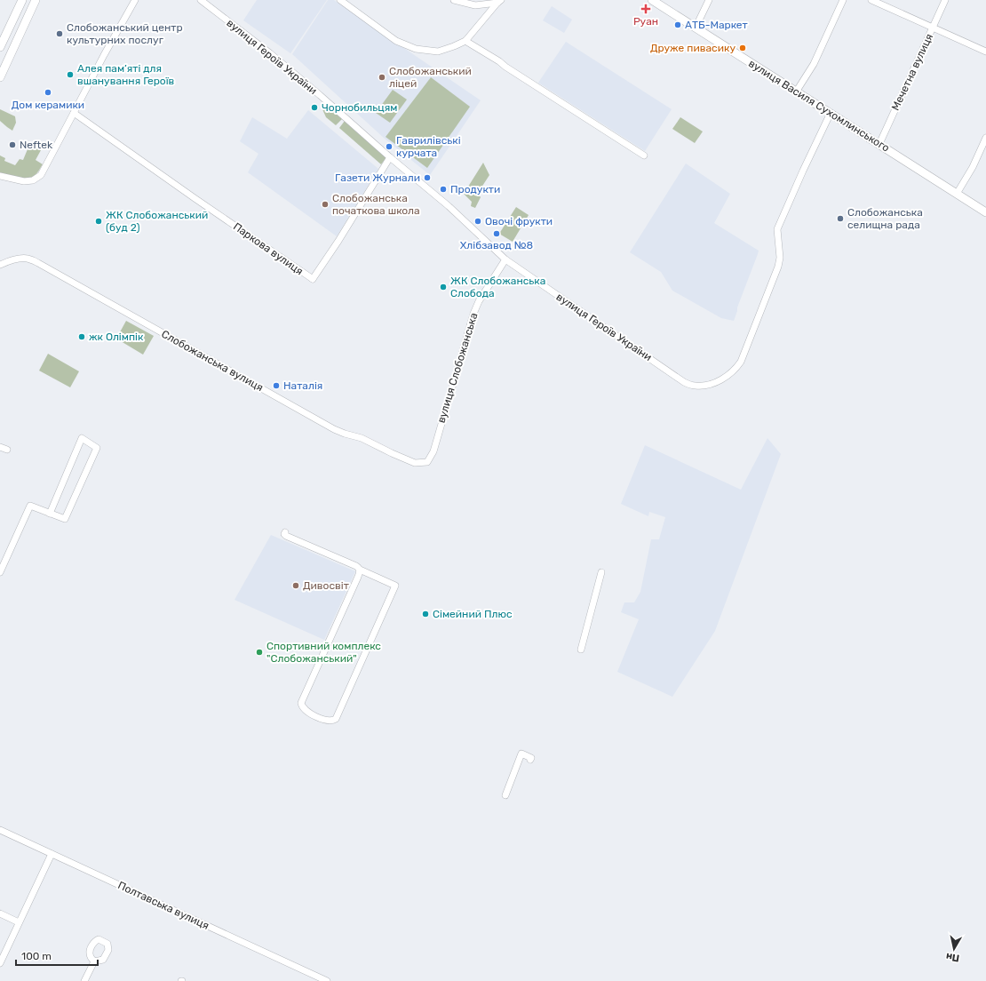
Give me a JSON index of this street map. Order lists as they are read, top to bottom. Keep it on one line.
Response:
{"streets":{"main road":["вулиця Василя Сухомлинського"],"street":["вулиця Героїв України","Мечетна вулиця","Паркова вулиця","Слобожанська вулиця","вулиця Слобожанська","Полтавська вулиця"]},"crossings":[["вулиця Героїв України","вулиця Василя Сухомлинського"],["вулиця Героїв України","Паркова вулиця"],["вулиця Героїв України","вулиця Слобожанська"],["Мечетна вулиця","вулиця Василя Сухомлинського"],["Слобожанська вулиця","вулиця Слобожанська"]],"places":{"health":["Руан"],"other":["АТБ-Маркет","Слобожанський центр культурних послуг","Друже пивасику","Алея пам’яті для вшанування Героїв","Слобожанський ліцей","Дом керамики","Чорнобильцям","Neftek","Гаврилівські курчата","Газети Журнали","Продукти","Cлобожанська початкова школа","Слобожанська селищна рада","ЖК Слобожанський (буд 2)","Овочі фрукти","Хлібзавод №8","ЖК Слобожанська Слобода","жк Олімпік","Наталія","Дивосвіт","Сімейний Плюс","Спортивний комплекс \"Слобожанський\""]},"scale_bar":"100 m","north":"bottom"}
